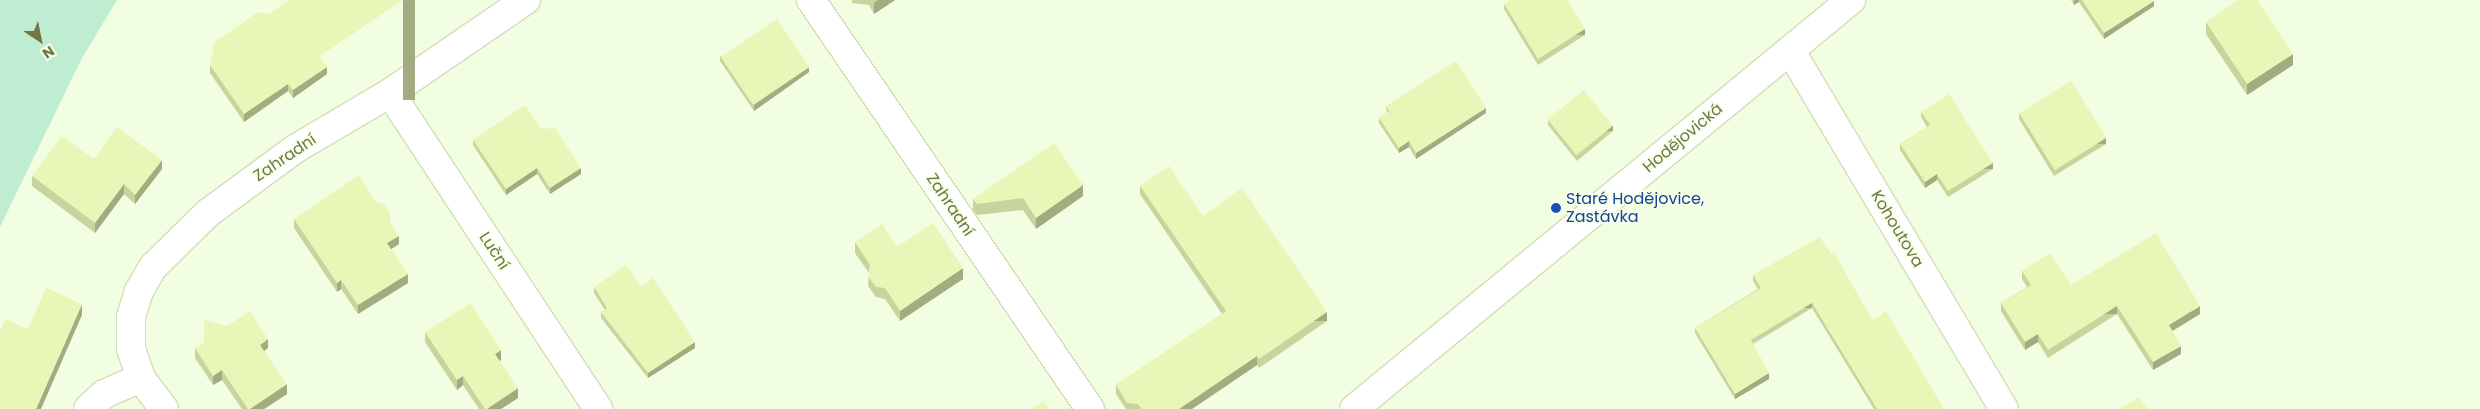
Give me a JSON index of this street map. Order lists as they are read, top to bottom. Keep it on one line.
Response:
{"streets":{"street":["Hodějovická","Zahradní","Kohoutova","Luční"]},"crossings":[["Hodějovická","Kohoutova"],["Zahradní","Luční"]],"places":["Staré Hodějovice, Zastávka"],"north":"bottom right"}
